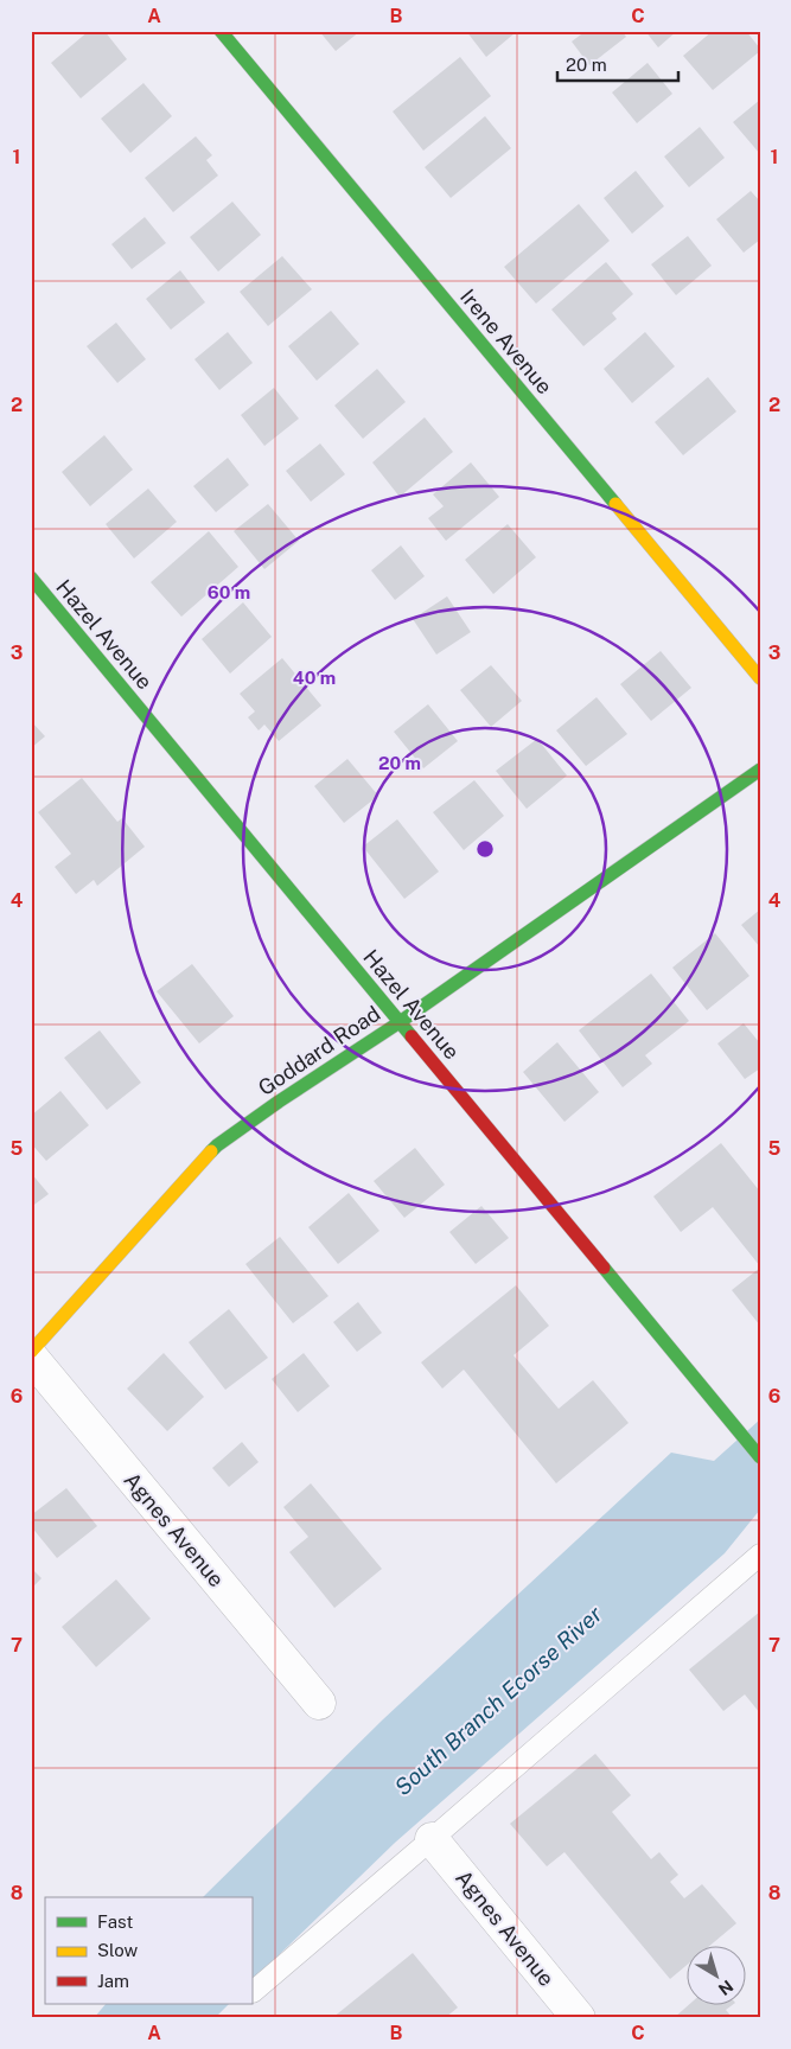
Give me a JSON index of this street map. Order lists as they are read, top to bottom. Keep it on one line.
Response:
{"streets":{"street":["Irene Avenue","Hazel Avenue","Goddard Road","Agnes Avenue"]},"crossings":[["Hazel Avenue","Goddard Road"]],"water":["South Branch Ecorse River"],"legend":["Fast","Slow","Jam"],"scale_bar":"20 m","north":"bottom right","grid":{"columns":["A","B","C"],"rows":["1","2","3","4","5","6","7","8"]},"rings":["60 m","40 m","20 m"]}
